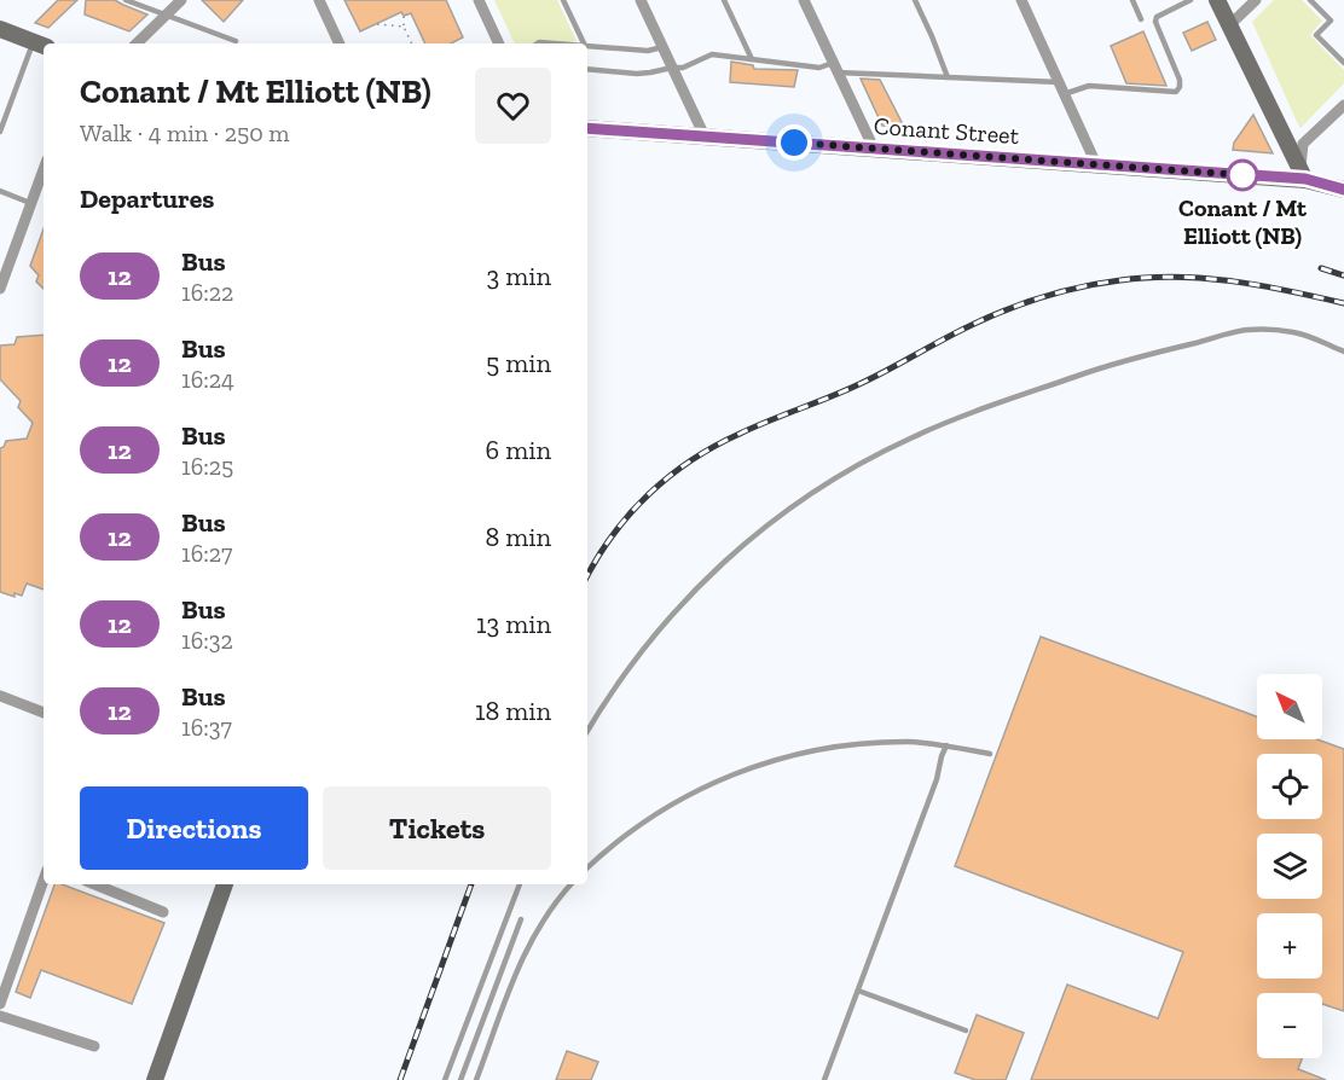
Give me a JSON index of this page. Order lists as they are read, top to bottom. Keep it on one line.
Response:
{"streets":{"main road":["Conant Street"]},"places":["Conant / Mt Elliott (NB)"],"lines":["bus line 12"],"north":"top left","page":{"heading":[["Conant / Mt Elliott (NB)","Walk · 4 min · 250 m"],"Departures"],"list":[{"mark":"12","name":"Bus","note":"16:22","value":"3 min"},{"mark":"12","name":"Bus","note":"16:24","value":"5 min"},{"mark":"12","name":"Bus","note":"16:25","value":"6 min"},{"mark":"12","name":"Bus","note":"16:27","value":"8 min"},{"mark":"12","name":"Bus","note":"16:32","value":"13 min"},{"mark":"12","name":"Bus","note":"16:37","value":"18 min"}],"map_buttons":["+","−"],"buttons":["Directions","Tickets"]}}
